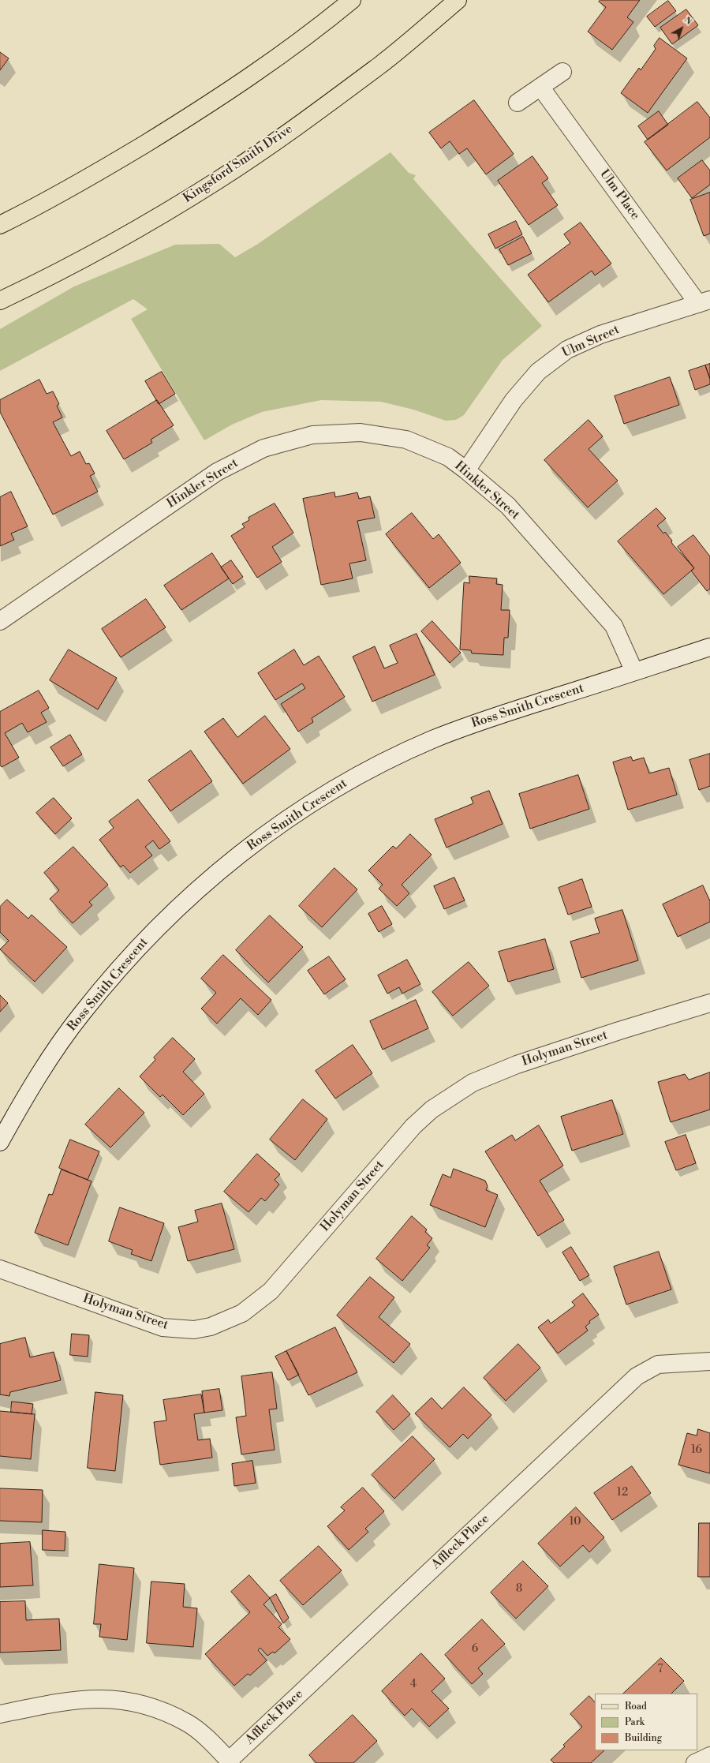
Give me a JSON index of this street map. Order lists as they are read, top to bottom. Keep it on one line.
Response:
{"streets":{"main road":["Kingsford Smith Drive"],"street":["Ulm Place","Ulm Street","Hinkler Street","Ross Smith Crescent","Holyman Street","Affleck Place"]},"crossings":[["Ulm Place","Ulm Street"],["Ulm Street","Hinkler Street"],["Hinkler Street","Ross Smith Crescent"]],"house_numbers":["16","12","10","8","6","7","4"],"legend":["Road","Park","Building"],"north":"top right"}
